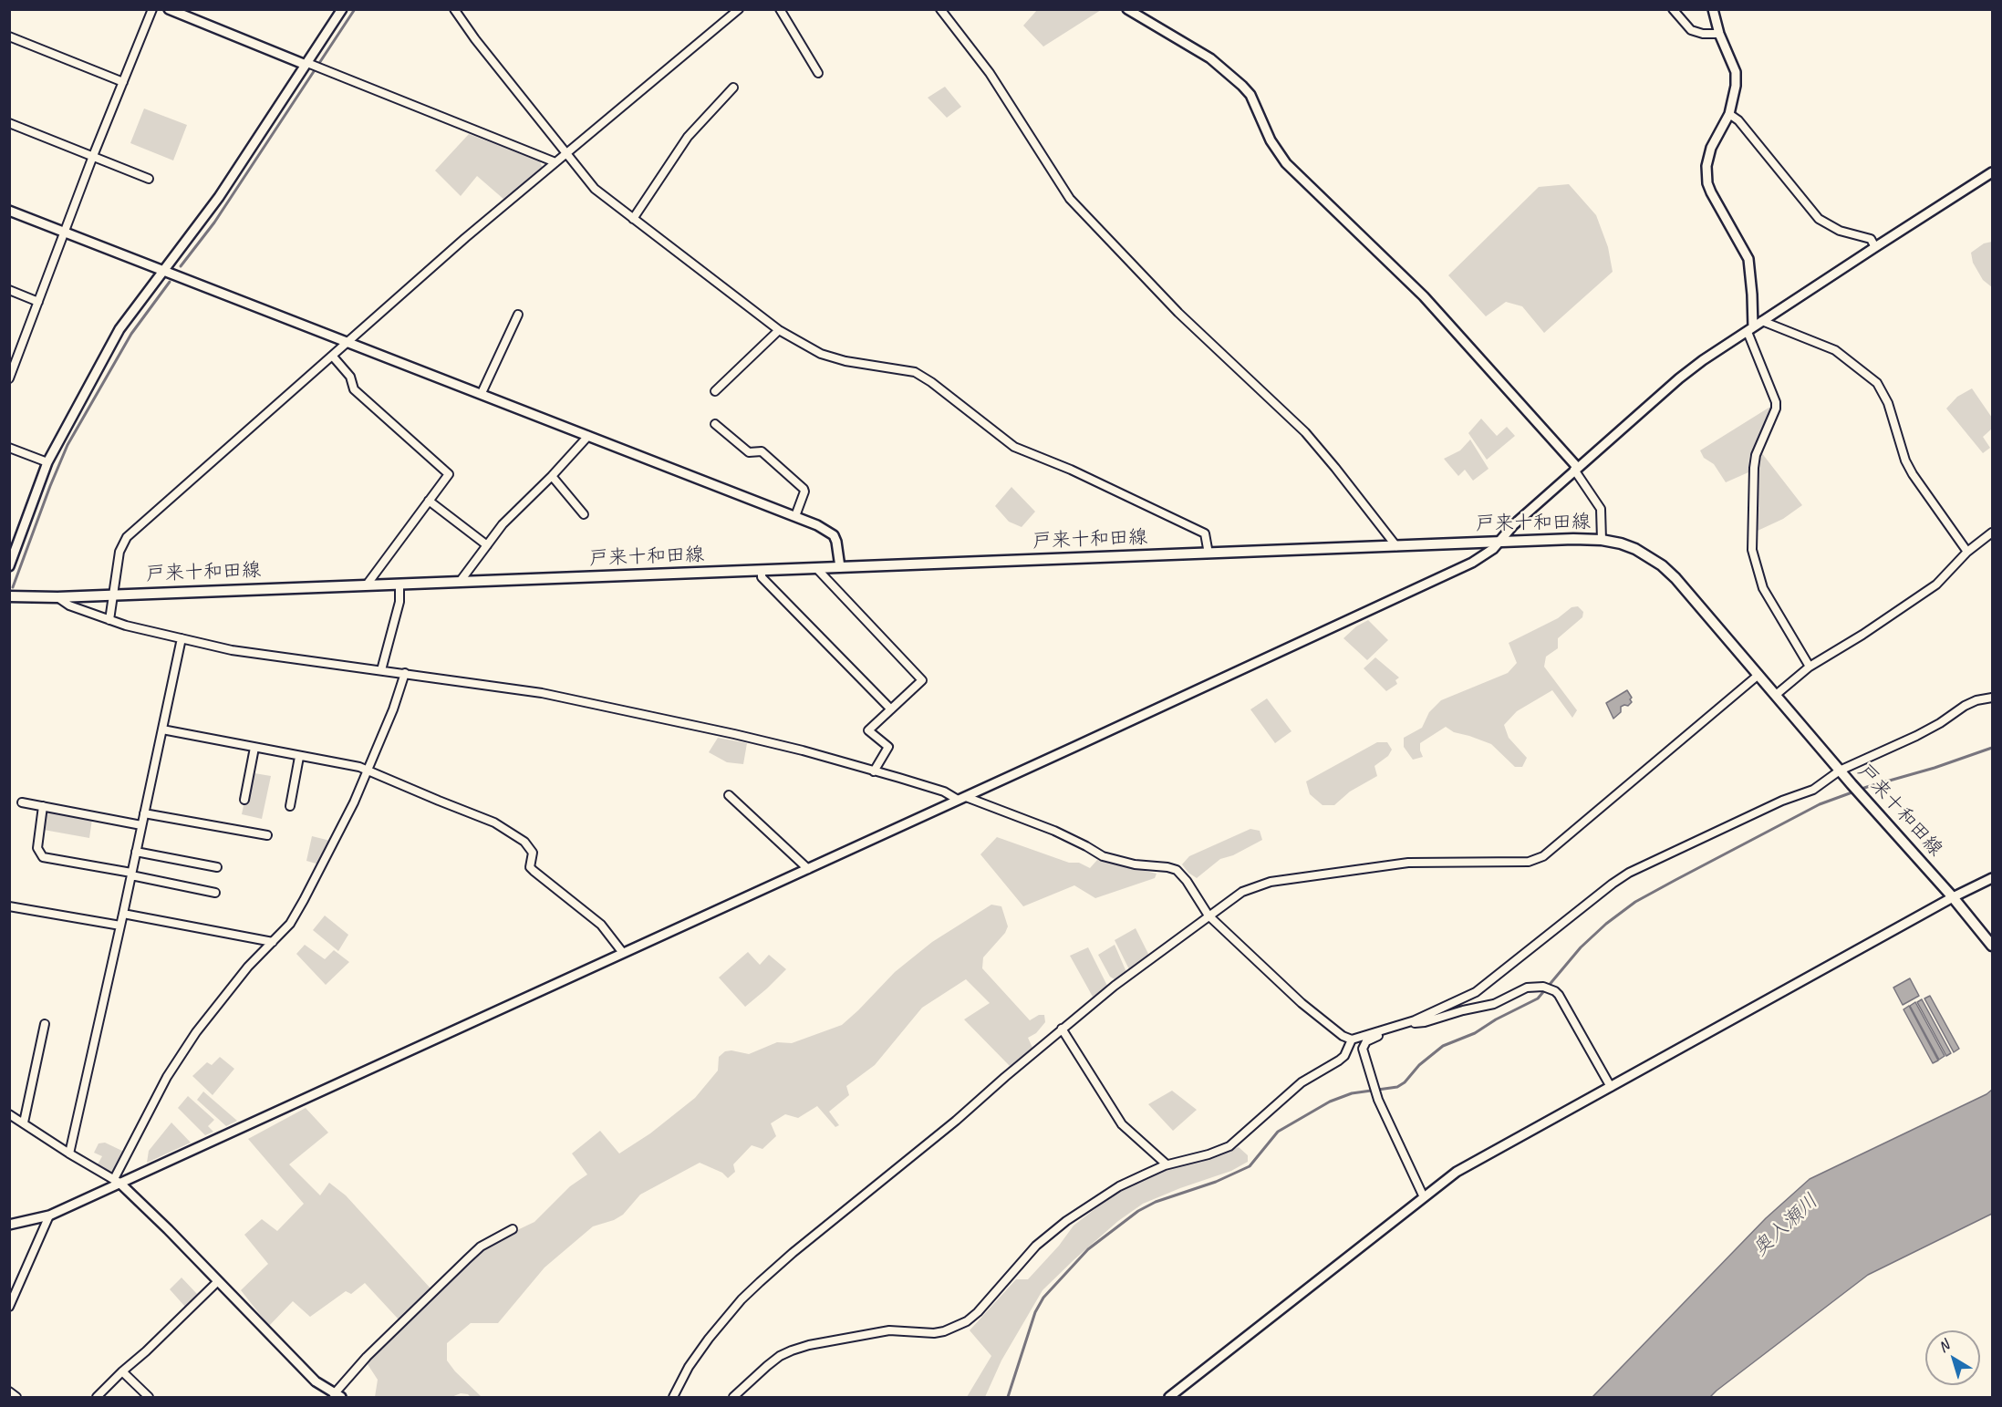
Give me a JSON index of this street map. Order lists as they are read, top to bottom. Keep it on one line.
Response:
{"streets":{"main road":["戸来十和田線"]},"water":["奥入瀬川"],"north":"top left"}
